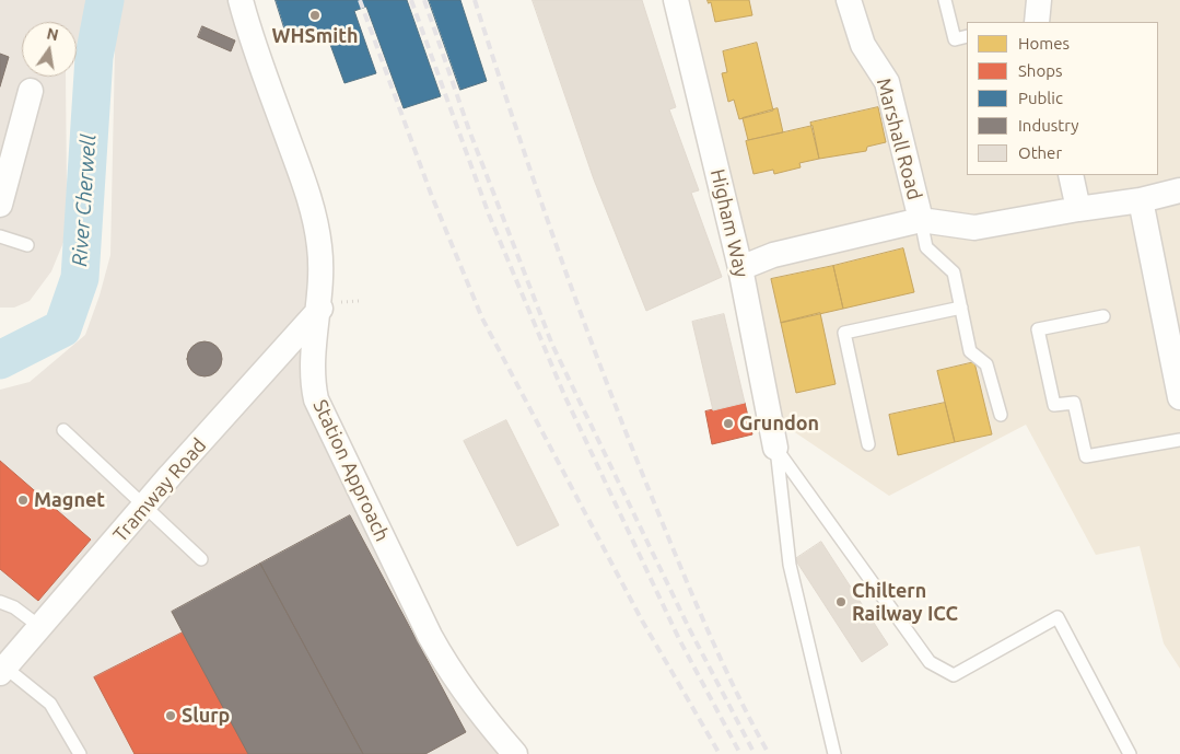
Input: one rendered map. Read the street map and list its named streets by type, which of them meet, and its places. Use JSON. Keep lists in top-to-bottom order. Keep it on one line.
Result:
{"streets":{"street":["Marshall Road","Higham Way","Station Approach","Tramway Road"]},"crossings":[["Marshall Road","Higham Way"],["Station Approach","Tramway Road"]],"water":["River Cherwell"],"places":["WHSmith","Grundon","Magnet","Chiltern Railway ICC","Slurp"],"legend":["Homes","Shops","Public","Industry","Other"],"north":"top"}
